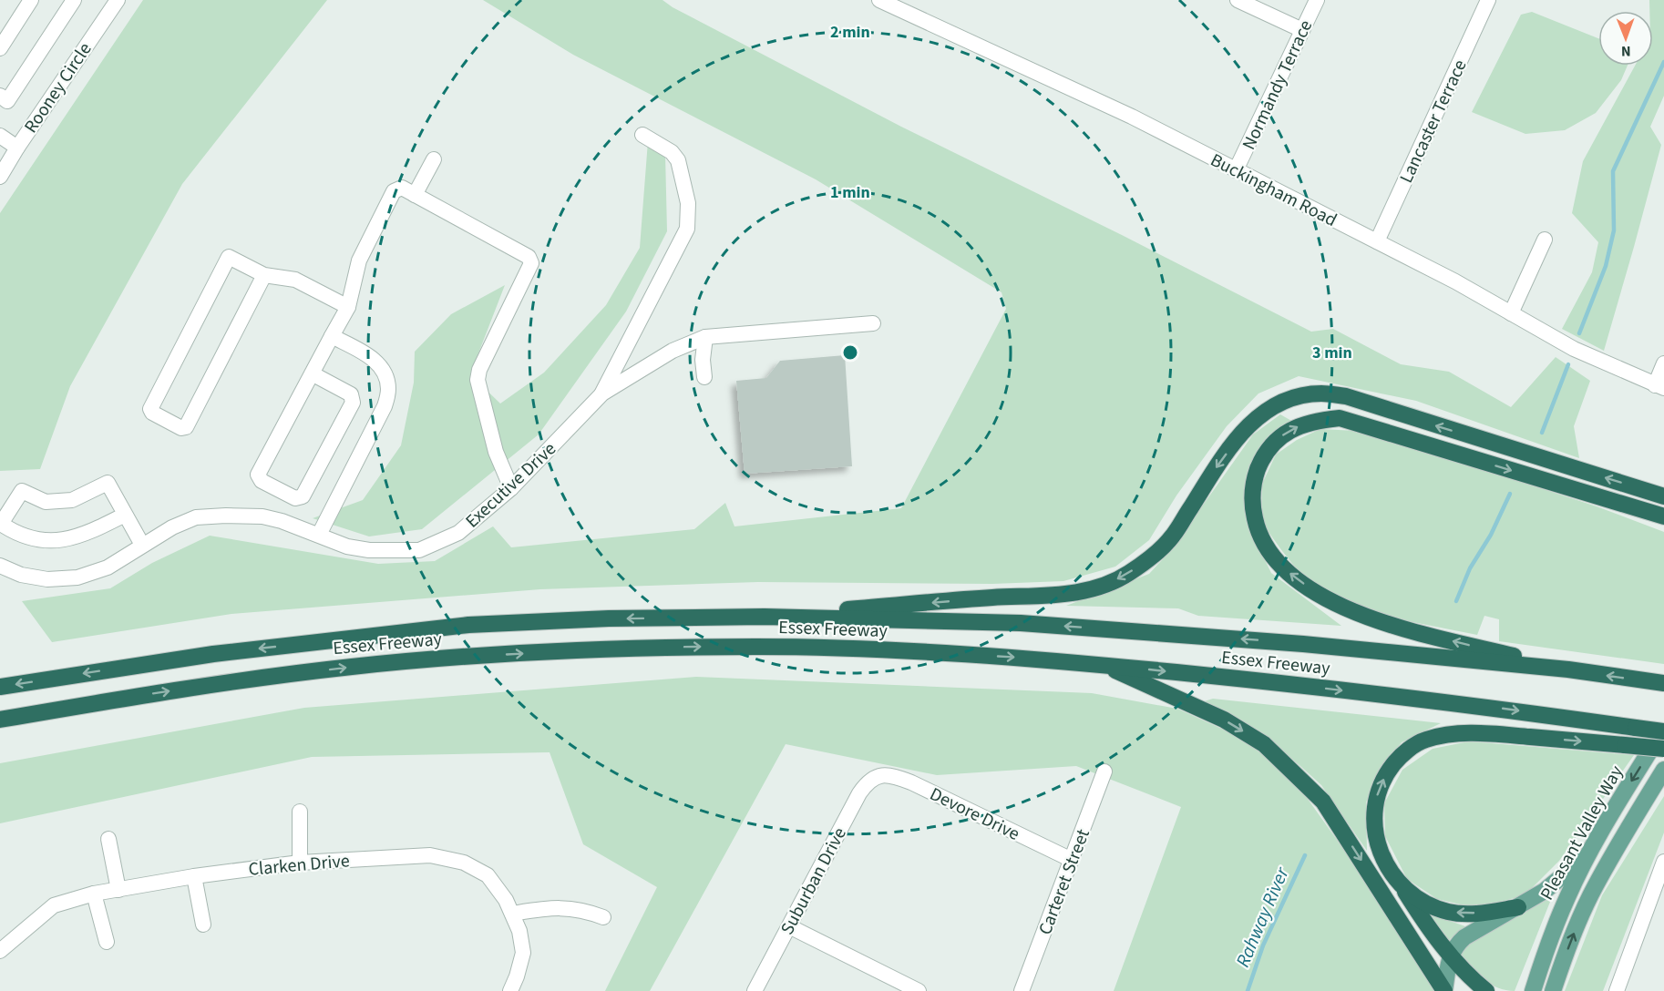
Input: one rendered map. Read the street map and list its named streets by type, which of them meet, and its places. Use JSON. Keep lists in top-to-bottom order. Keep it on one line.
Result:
{"streets":{"highway":["Essex Freeway"],"main road":["Pleasant Valley Way"],"street":["Normandy Terrace","Rooney Circle","Lancaster Terrace","Buckingham Road","Executive Drive","Devore Drive","Clarken Drive","Suburban Drive","Carteret Street"]},"crossings":[["Normandy Terrace","Buckingham Road"],["Lancaster Terrace","Buckingham Road"],["Essex Freeway","Pleasant Valley Way"],["Devore Drive","Suburban Drive"],["Devore Drive","Carteret Street"]],"water":["Rahway River"],"north":"bottom","rings":["2 min","1 min","3 min"]}
